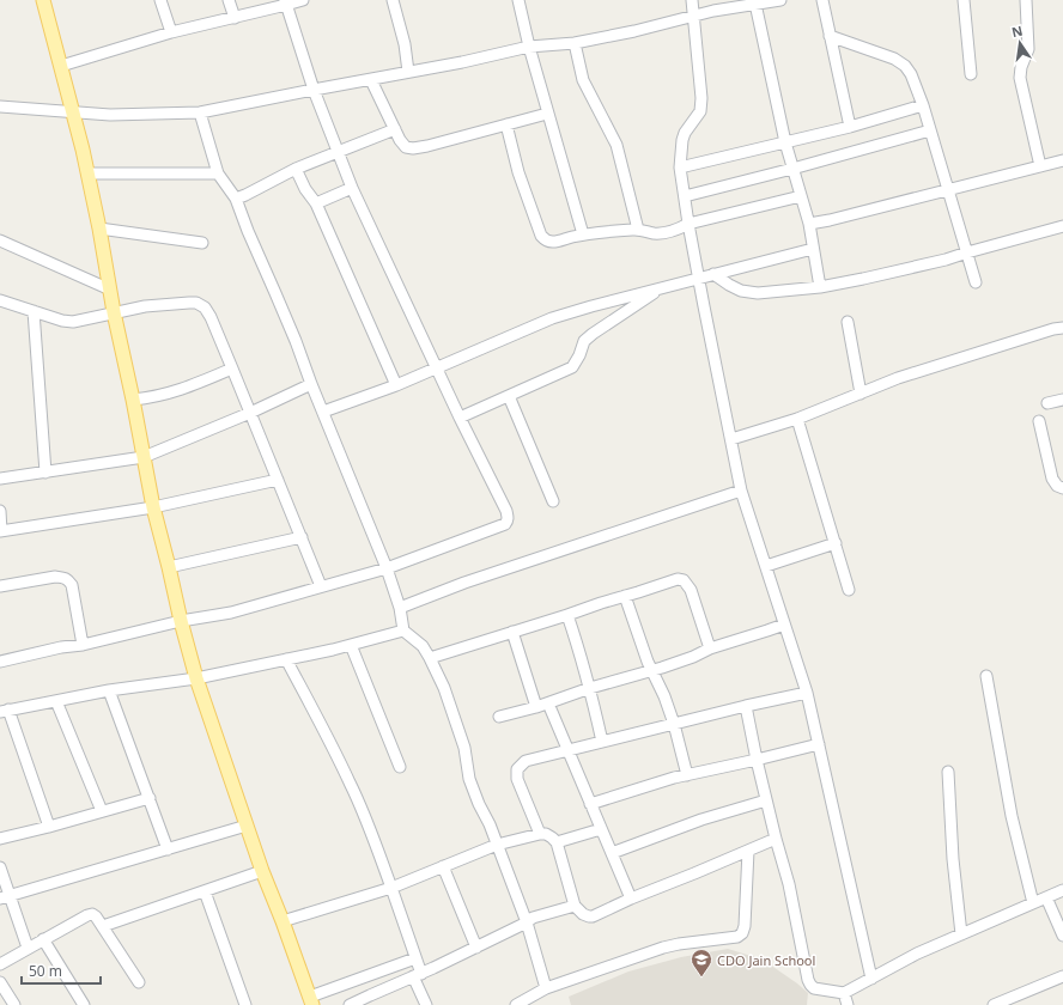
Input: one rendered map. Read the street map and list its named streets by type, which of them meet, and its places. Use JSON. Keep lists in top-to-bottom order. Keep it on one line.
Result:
{"places":{"school or university":["CDO Jain School"]},"scale_bar":"50 m","north":"top"}
